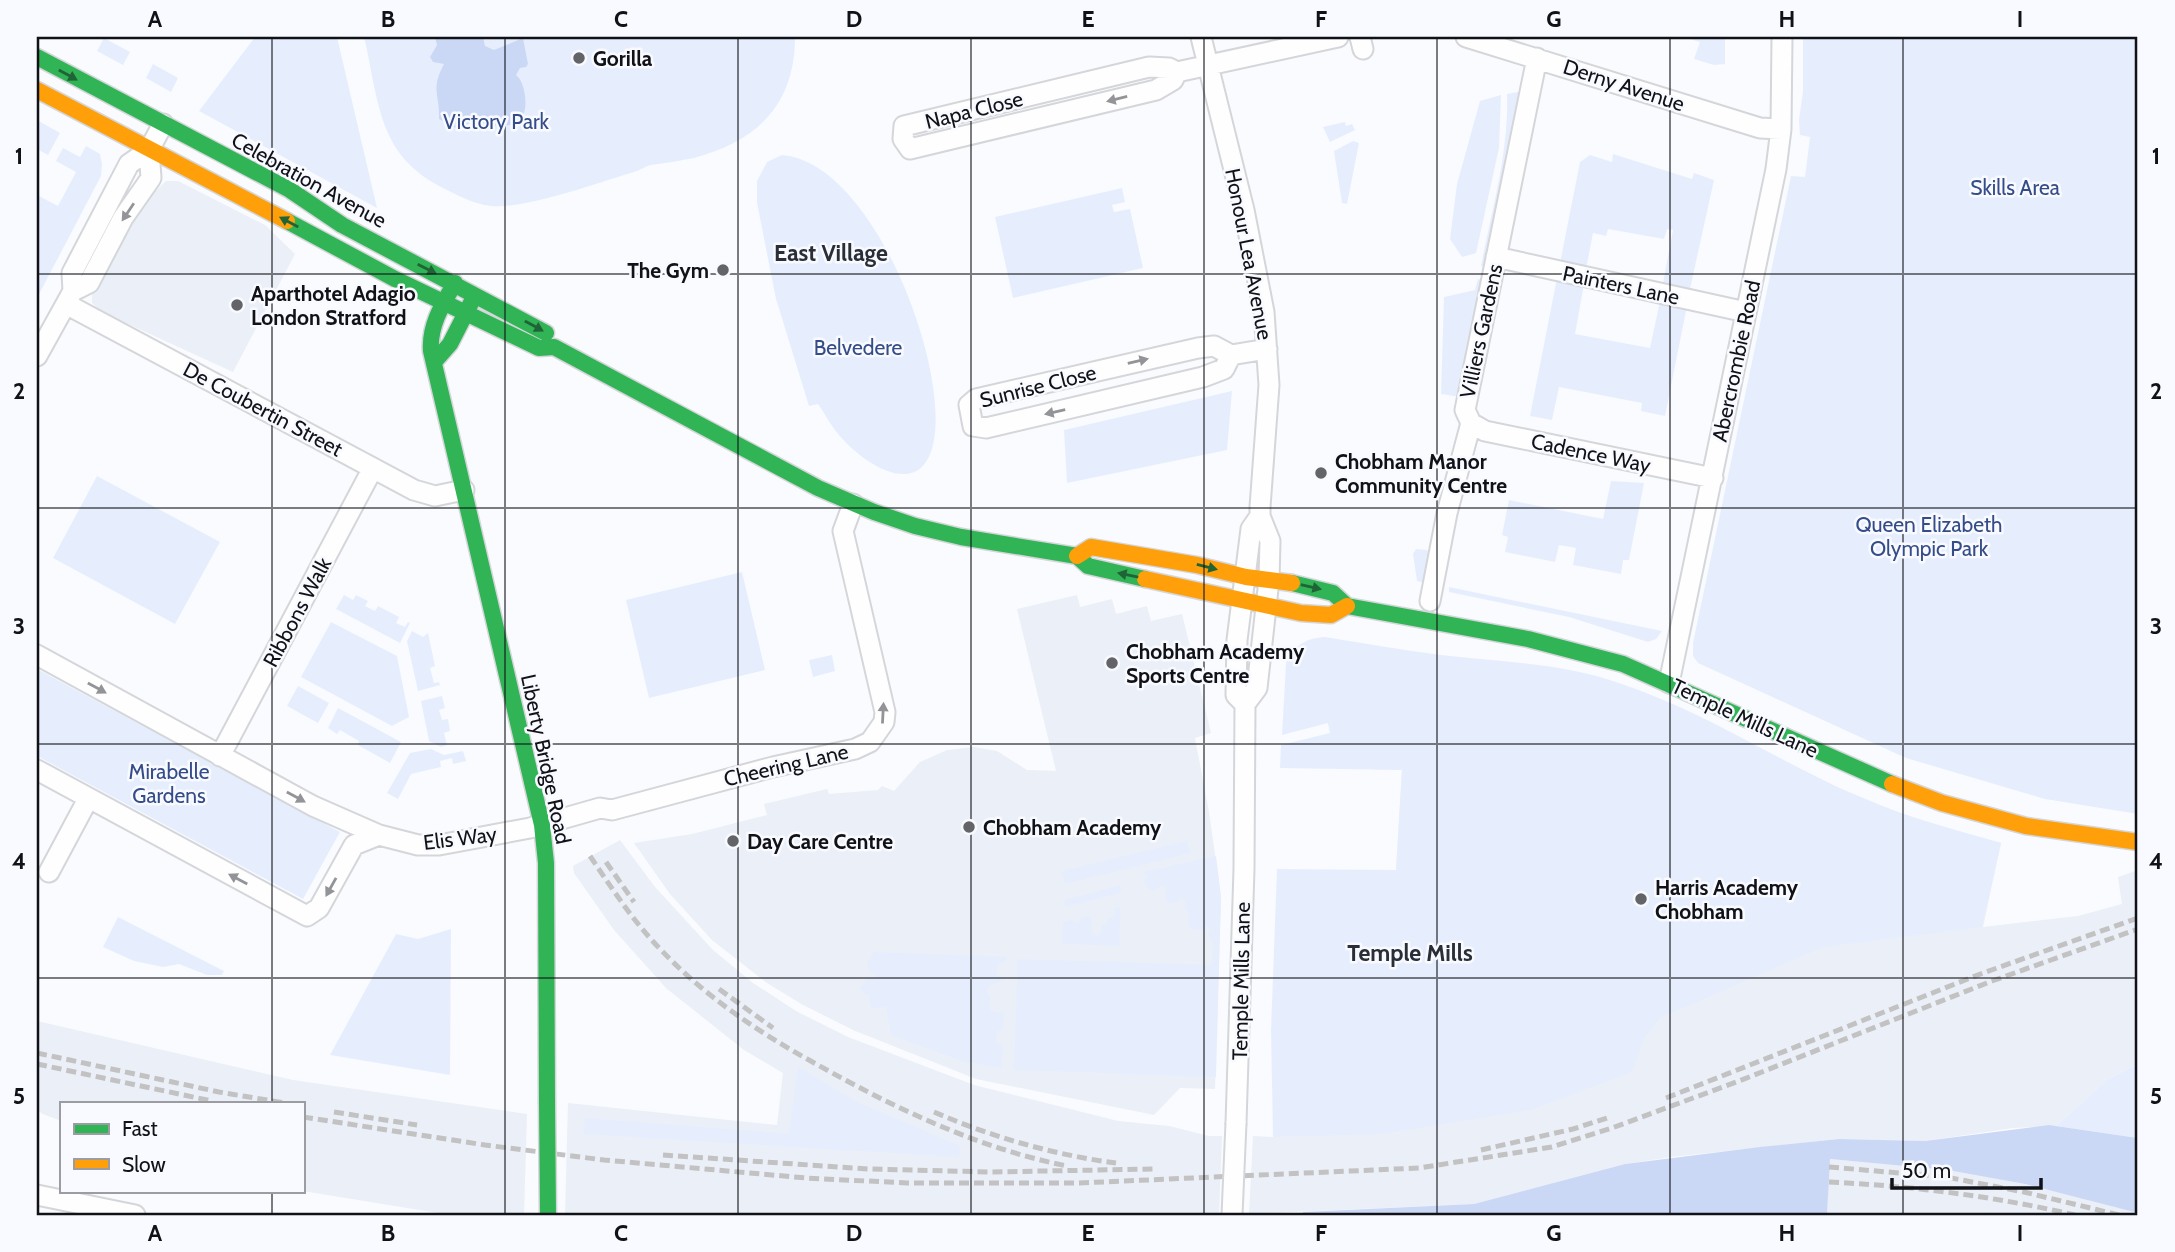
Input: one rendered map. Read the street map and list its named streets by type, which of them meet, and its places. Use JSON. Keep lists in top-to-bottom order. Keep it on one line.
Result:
{"streets":{"street":["Derny Avenue","Napa Close","Celebration Avenue","Honour Lea Avenue","Painters Lane","Villiers Gardens","Abercrombie Road","Sunrise Close","De Coubertin Street","Cadence Way","Ribbons Walk","Temple Mills Lane","Liberty Bridge Road","Cheering Lane","Elis Way"]},"crossings":[["Derny Avenue","Villiers Gardens"],["Derny Avenue","Abercrombie Road"],["Napa Close","Honour Lea Avenue"],["Celebration Avenue","Honour Lea Avenue"],["Celebration Avenue","Temple Mills Lane"],["Celebration Avenue","Liberty Bridge Road"],["Celebration Avenue","Cheering Lane"],["Honour Lea Avenue","Sunrise Close"],["Honour Lea Avenue","Temple Mills Lane"],["Painters Lane","Villiers Gardens"],["Painters Lane","Abercrombie Road"],["Villiers Gardens","Cadence Way"],["Abercrombie Road","Cadence Way"],["Abercrombie Road","Temple Mills Lane"],["De Coubertin Street","Ribbons Walk"],["De Coubertin Street","Liberty Bridge Road"],["Liberty Bridge Road","Cheering Lane"],["Liberty Bridge Road","Elis Way"],["Cheering Lane","Elis Way"]],"districts":["East Village","Temple Mills"],"parks":["Victory Park","Skills Area","Belvedere","Queen Elizabeth Olympic Park","Mirabelle Gardens"],"places":["Gorilla","The Gym","Aparthotel Adagio London Stratford","Chobham Manor Community Centre","Chobham Academy Sports Centre","Chobham Academy","Day Care Centre","Harris Academy Chobham"],"legend":["Fast","Slow"],"scale_bar":"50 m","grid":{"columns":["A","B","C","D","E","F","G","H","I"],"rows":["1","2","3","4","5"]}}
